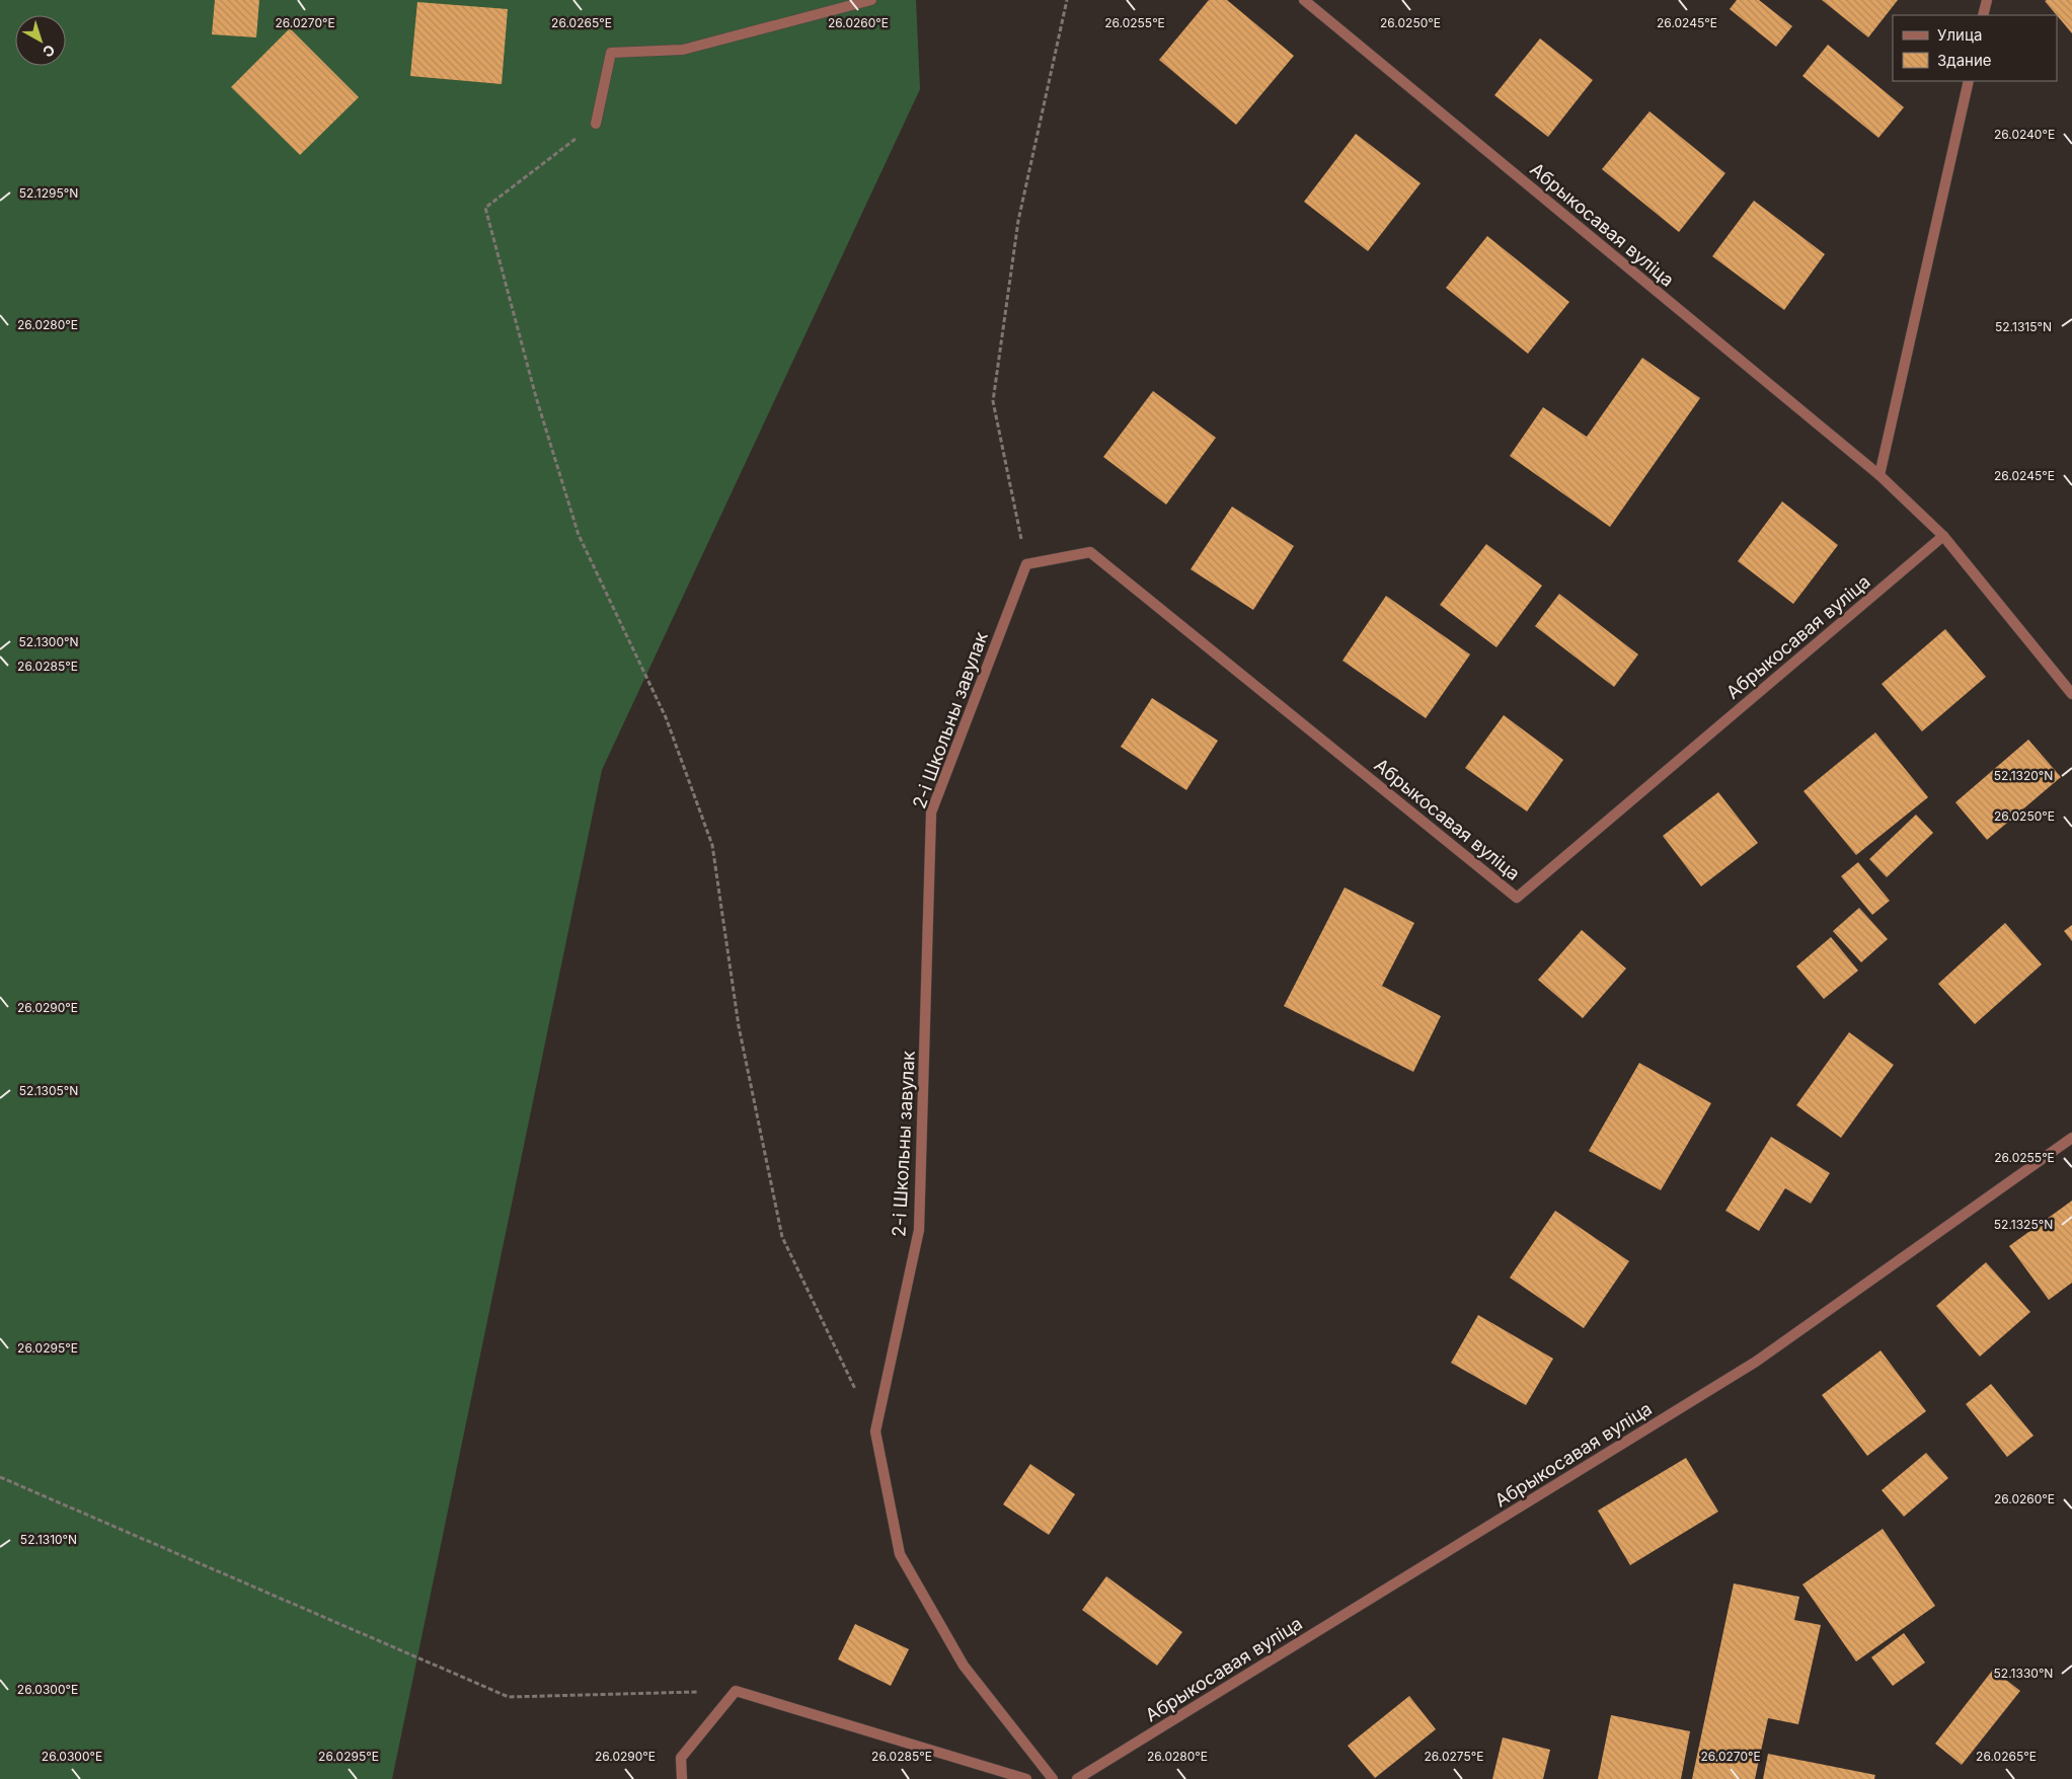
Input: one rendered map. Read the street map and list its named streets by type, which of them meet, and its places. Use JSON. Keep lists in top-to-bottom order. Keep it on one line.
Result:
{"streets":{"street":["Абрыкосавая вуліца","2-і Школьны завулак"]},"crossings":[["Абрыкосавая вуліца","2-і Школьны завулак"]],"legend":["Улица","Здание"],"north":"bottom right","coordinates":["26.0270°E","26.0260°E","26.0255°E","26.0265°E","26.0250°E","26.0245°E","26.0240°E","52.1295°N","26.0280°E","52.1315°N","52.1300°N","26.0285°E","52.1320°N","26.0290°E","52.1305°N","52.1325°N","26.0295°E","52.1310°N","52.1330°N","26.0300°E","26.0275°E"]}
